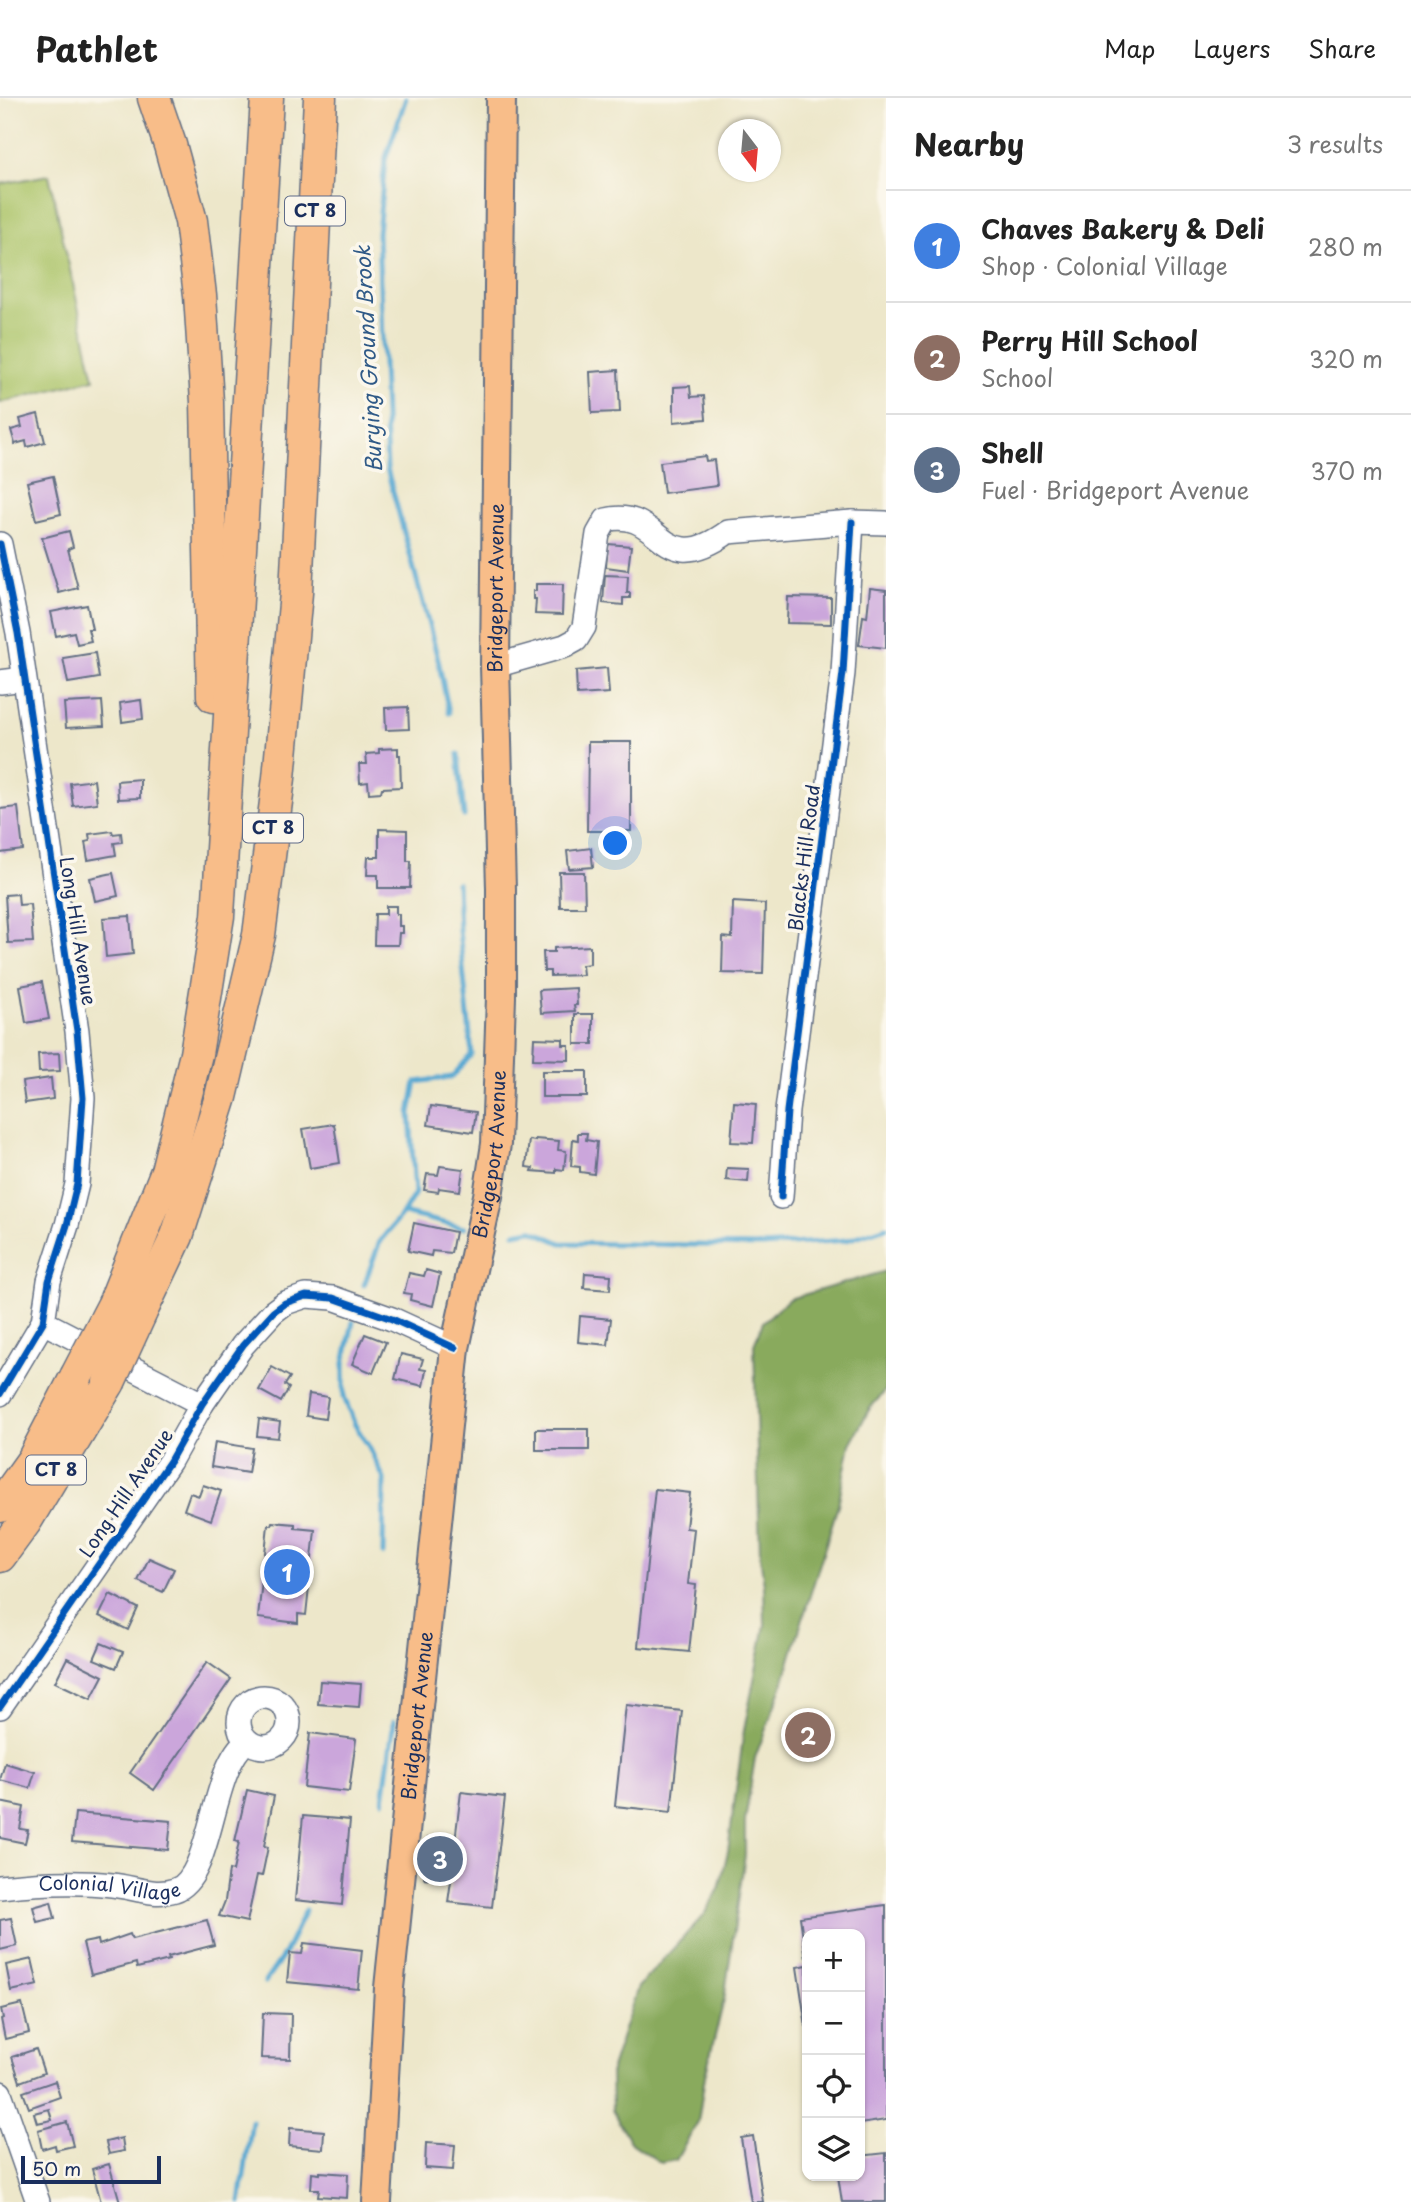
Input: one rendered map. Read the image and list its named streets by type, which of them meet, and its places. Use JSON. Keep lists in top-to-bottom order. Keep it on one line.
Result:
{"streets":{"highway":["CT 8"],"main road":["Bridgeport Avenue"],"street":["Blacks Hill Road","Long Hill Avenue","Colonial Village"]},"crossings":[["Bridgeport Avenue","Long Hill Avenue"]],"water":["Burying Ground Brook"],"scale_bar":"50 m","north":"bottom","page":{"header":"Pathlet","nav":["Map","Layers","Share"],"heading":["Nearby","3 results"],"list":[{"mark":"1","name":"Chaves Bakery & Deli","note":"Shop · Colonial Village","value":"280 m"},{"mark":"2","name":"Perry Hill School","note":"School","value":"320 m"},{"mark":"3","name":"Shell","note":"Fuel · Bridgeport Avenue","value":"370 m"}],"pins":["1","2","3"],"map_buttons":["+","−"],"scale":"50 m"}}
